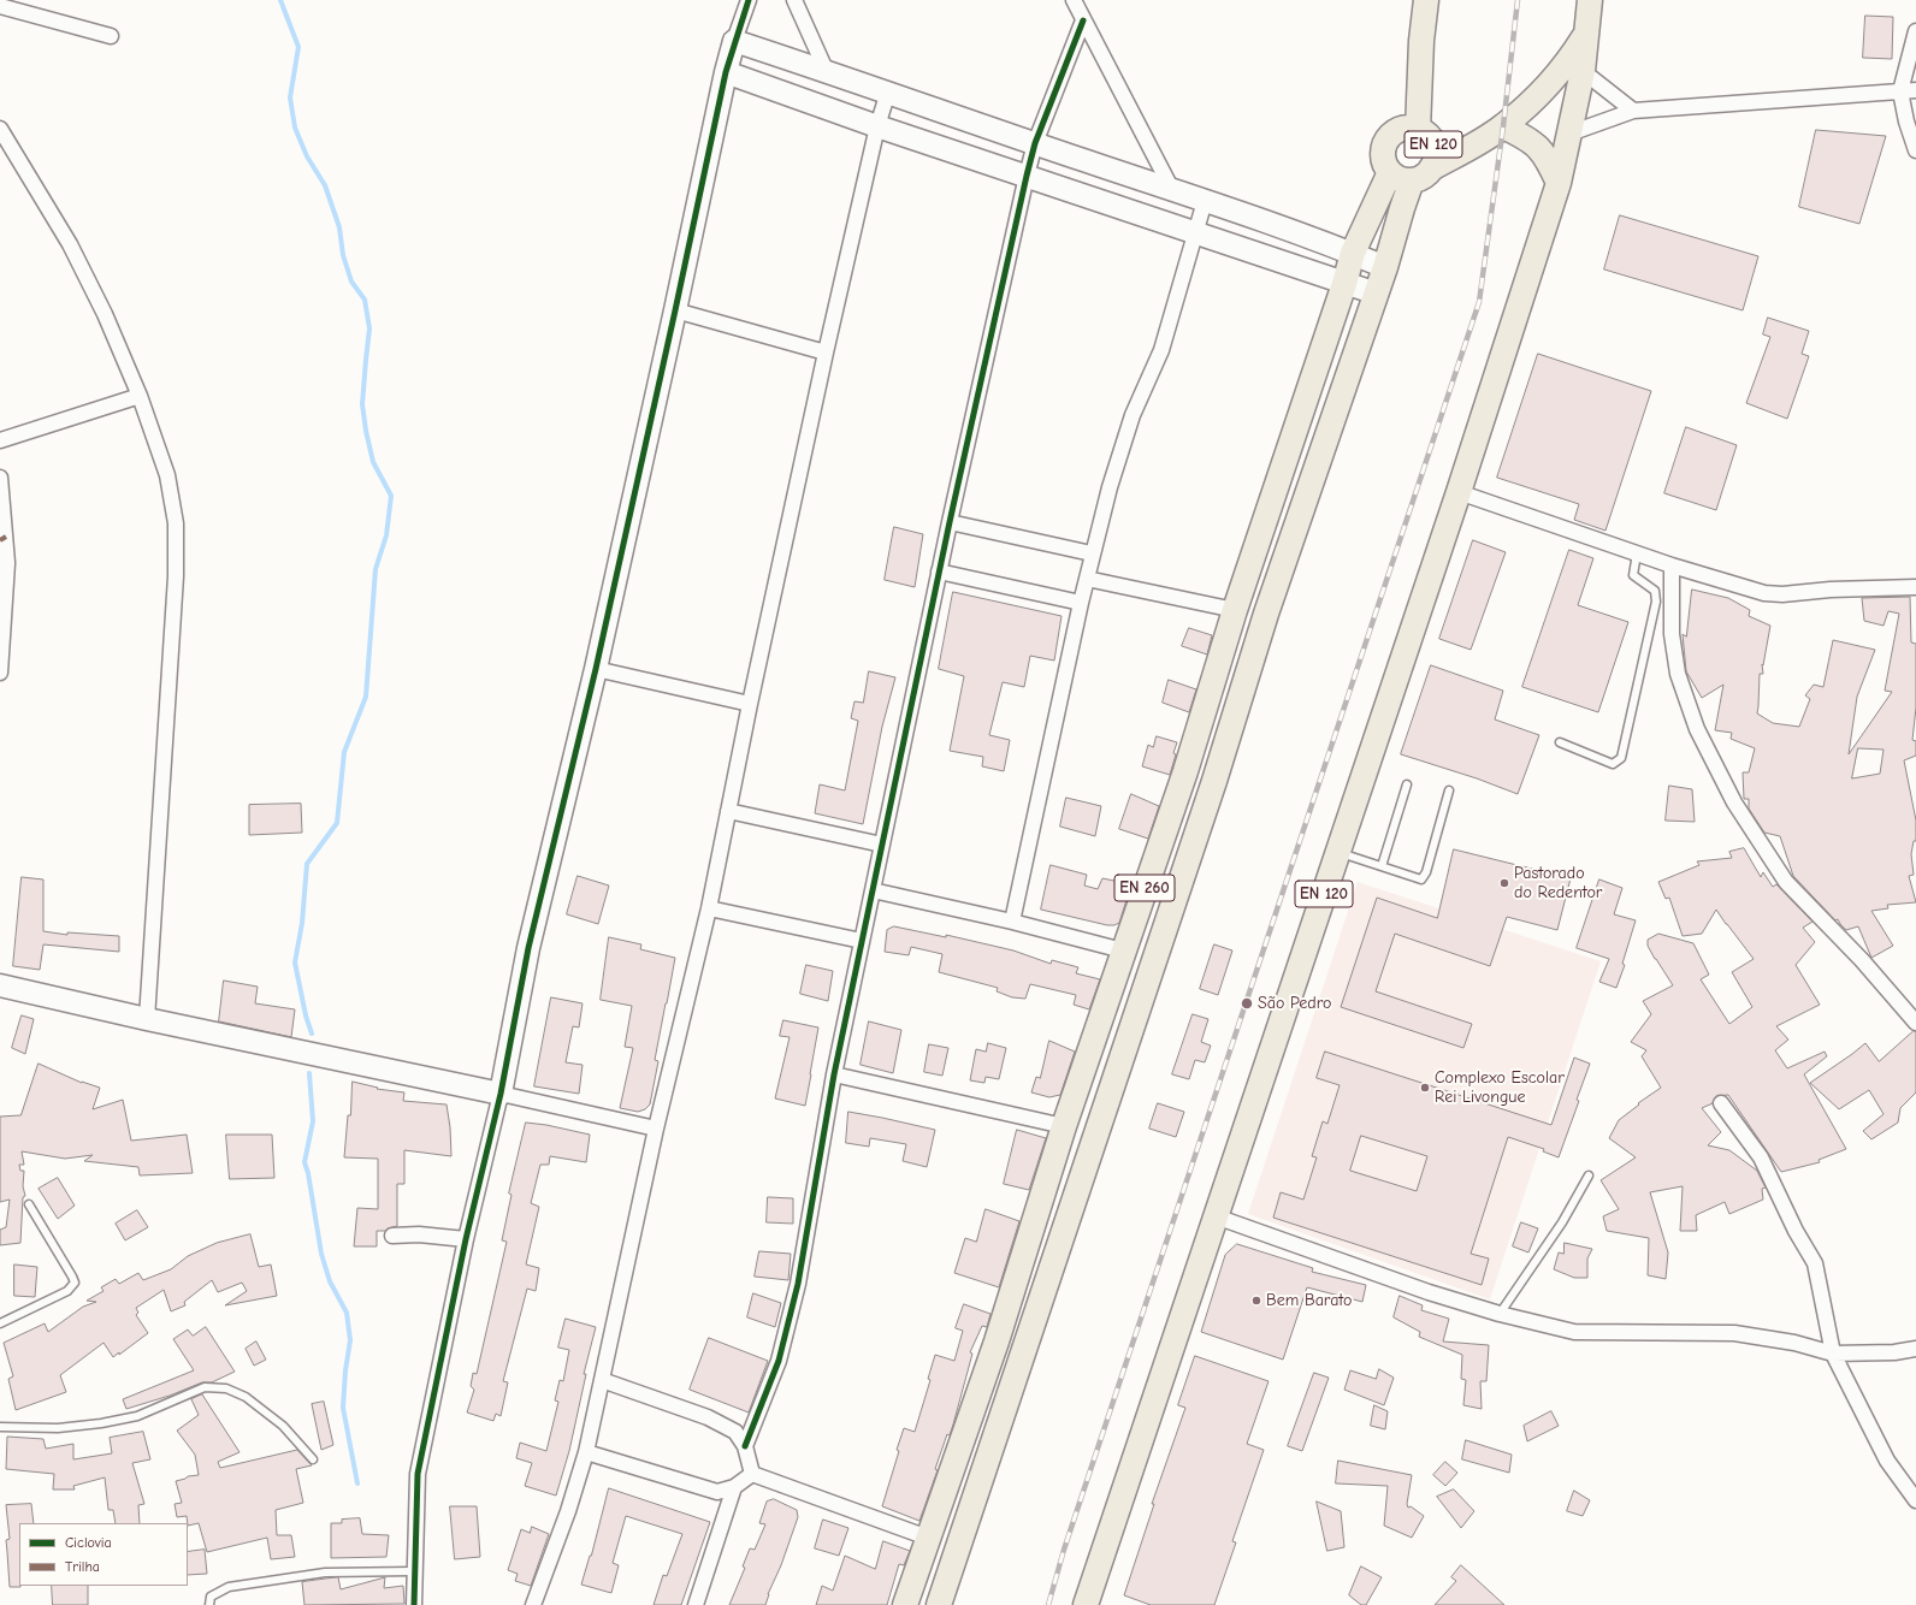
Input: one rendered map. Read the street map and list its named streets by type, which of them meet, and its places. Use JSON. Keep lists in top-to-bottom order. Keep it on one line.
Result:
{"streets":{"main road":["EN 120","EN 260"]},"crossings":[["EN 120","EN 260"]],"places":["Pastorado do Redentor","São Pedro","Complexo Escolar Rei Livongue","Bem Barato"],"legend":["Ciclovia","Trilha"]}
